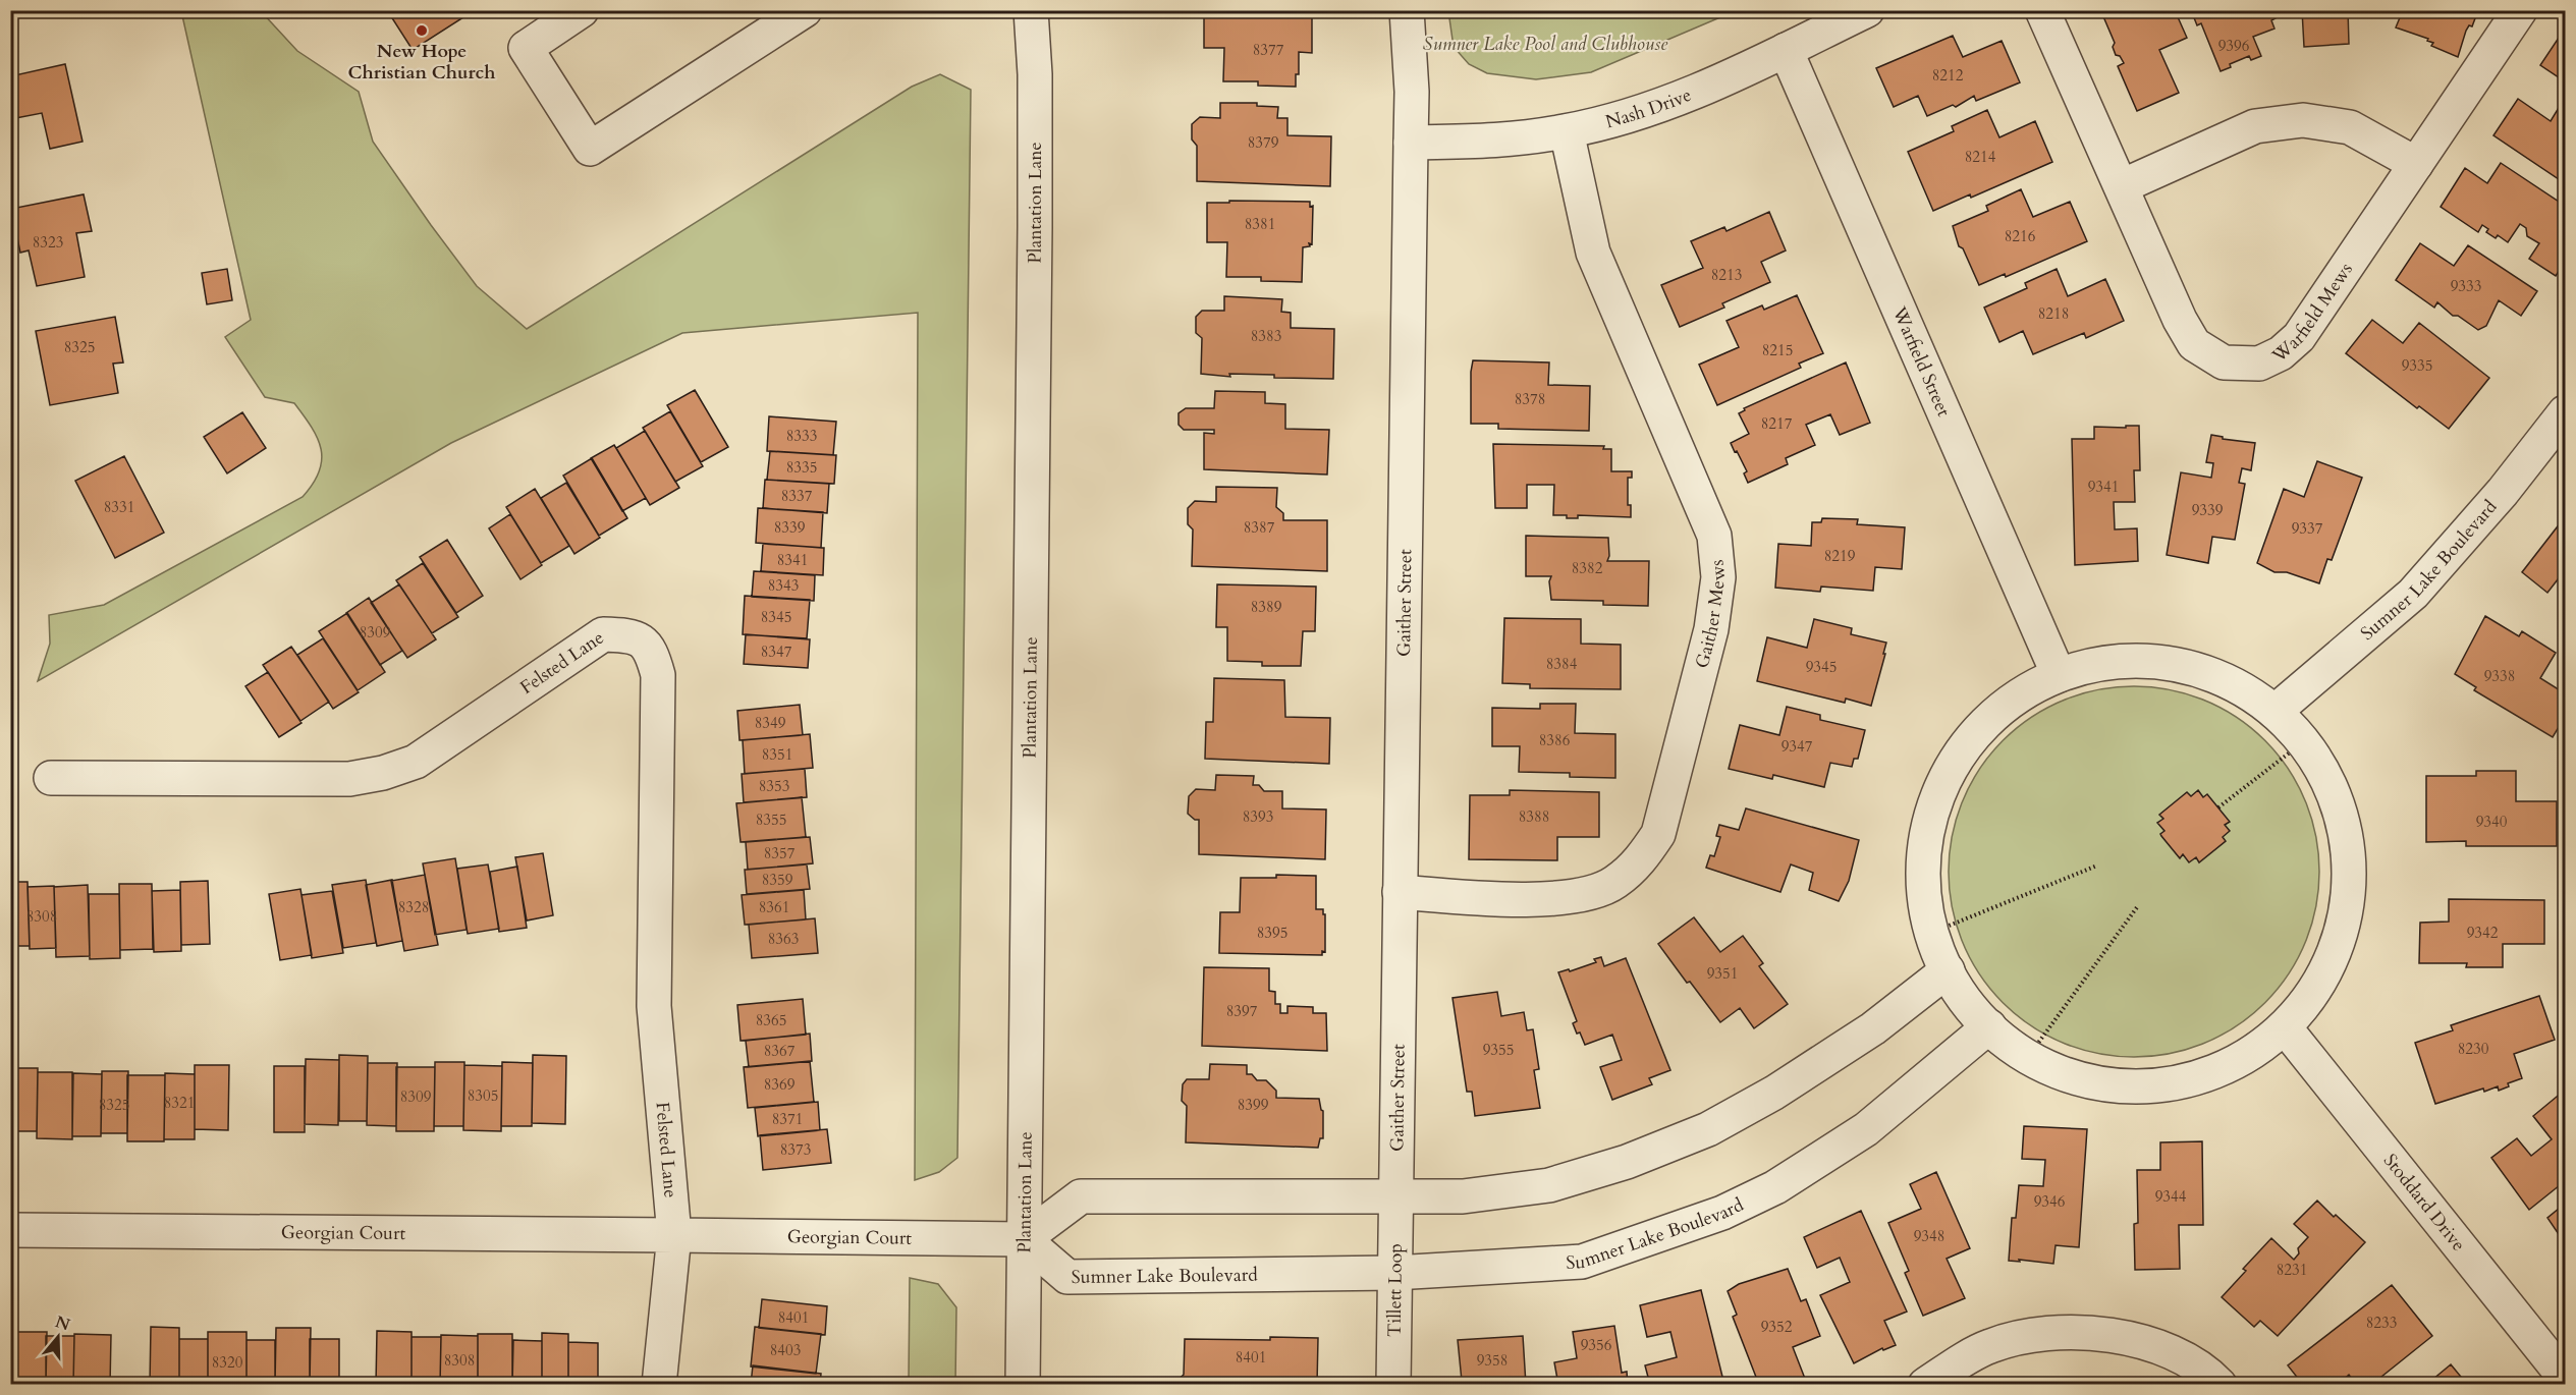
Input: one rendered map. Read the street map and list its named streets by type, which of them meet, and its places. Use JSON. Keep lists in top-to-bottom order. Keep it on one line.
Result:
{"streets":{"street":["Nash Drive","Plantation Lane","Warfield Mews","Warfield Street","Sumner Lake Boulevard","Gaither Street","Gaither Mews","Felsted Lane","Stoddard Drive","Georgian Court","Tillett Loop"]},"crossings":[["Nash Drive","Warfield Street"],["Nash Drive","Gaither Street"],["Nash Drive","Gaither Mews"],["Plantation Lane","Sumner Lake Boulevard"],["Plantation Lane","Georgian Court"],["Sumner Lake Boulevard","Georgian Court"],["Sumner Lake Boulevard","Tillett Loop"],["Gaither Street","Gaither Mews"],["Gaither Street","Tillett Loop"],["Felsted Lane","Georgian Court"]],"parks":["Sumner Lake Pool and Clubhouse"],"places":["New Hope Christian Church"],"house_numbers":["9396","8377","8212","8379","8214","8381","8216","8323","8213","9333","8218","8383","8325","8215","9335","8378","8217","8333","8335","9341","8337","8331","9339","8339","8387","9337","8219","8341","8382","8343","8389","8345","8309","8347","8384","9345","9338","8349","8386","9347","8351","8353","8393","8388","8355","9340","8357","8359","8328","8361","8308","8395","9342","8363","9351","8397","8365","8230","9355","8367","8369","8305","8309","8321","8325","8399","8371","8373","9344","9346","9348","8231","8401","8233","9352","9356","8403","8401","8308","9358","8320"],"north":"top"}
